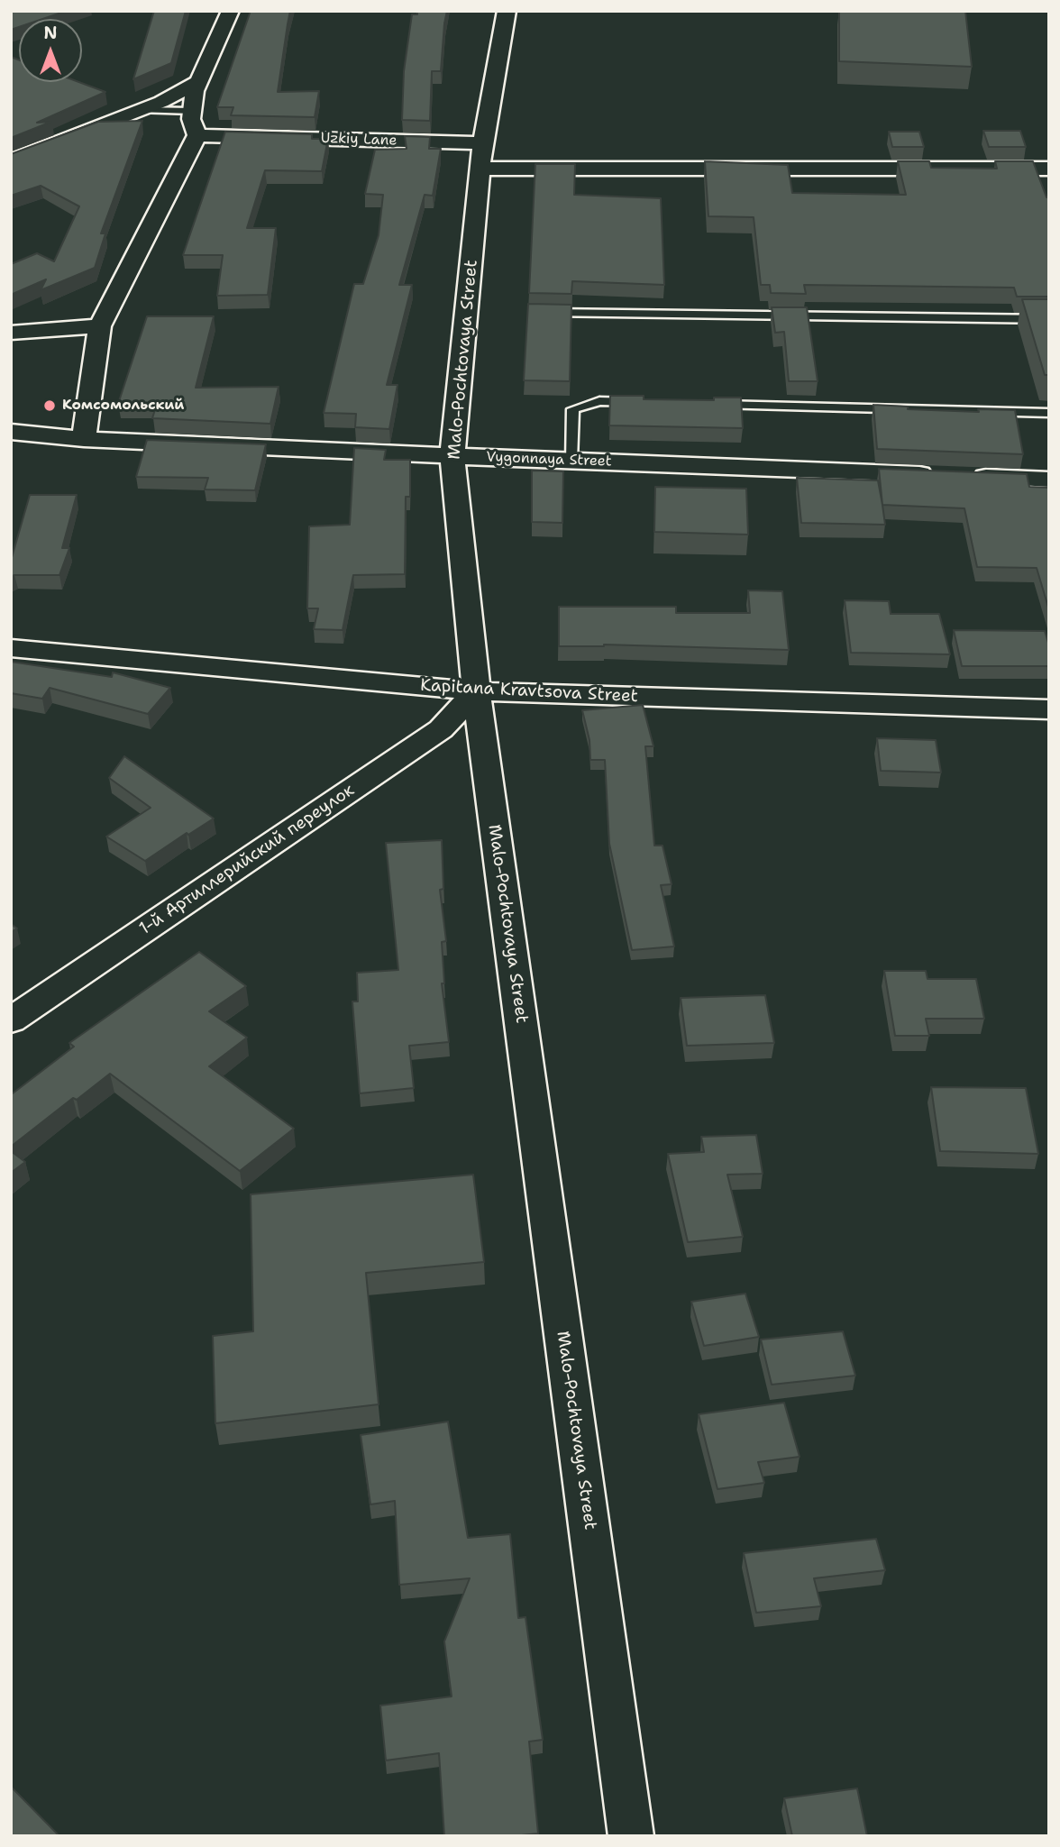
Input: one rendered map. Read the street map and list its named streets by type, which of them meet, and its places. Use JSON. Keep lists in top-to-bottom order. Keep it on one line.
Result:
{"streets":{"street":["Uzkiy Lane","Malo-Pochtovaya Street","Vygonnaya Street","Kapitana Kravtsova Street","1-й Артиллерийский переулок"]},"crossings":[["Uzkiy Lane","Malo-Pochtovaya Street"],["Malo-Pochtovaya Street","Vygonnaya Street"],["Malo-Pochtovaya Street","Kapitana Kravtsova Street"],["Malo-Pochtovaya Street","1-й Артиллерийский переулок"],["Kapitana Kravtsova Street","1-й Артиллерийский переулок"]],"places":["Комсомольский"],"north":"top"}
